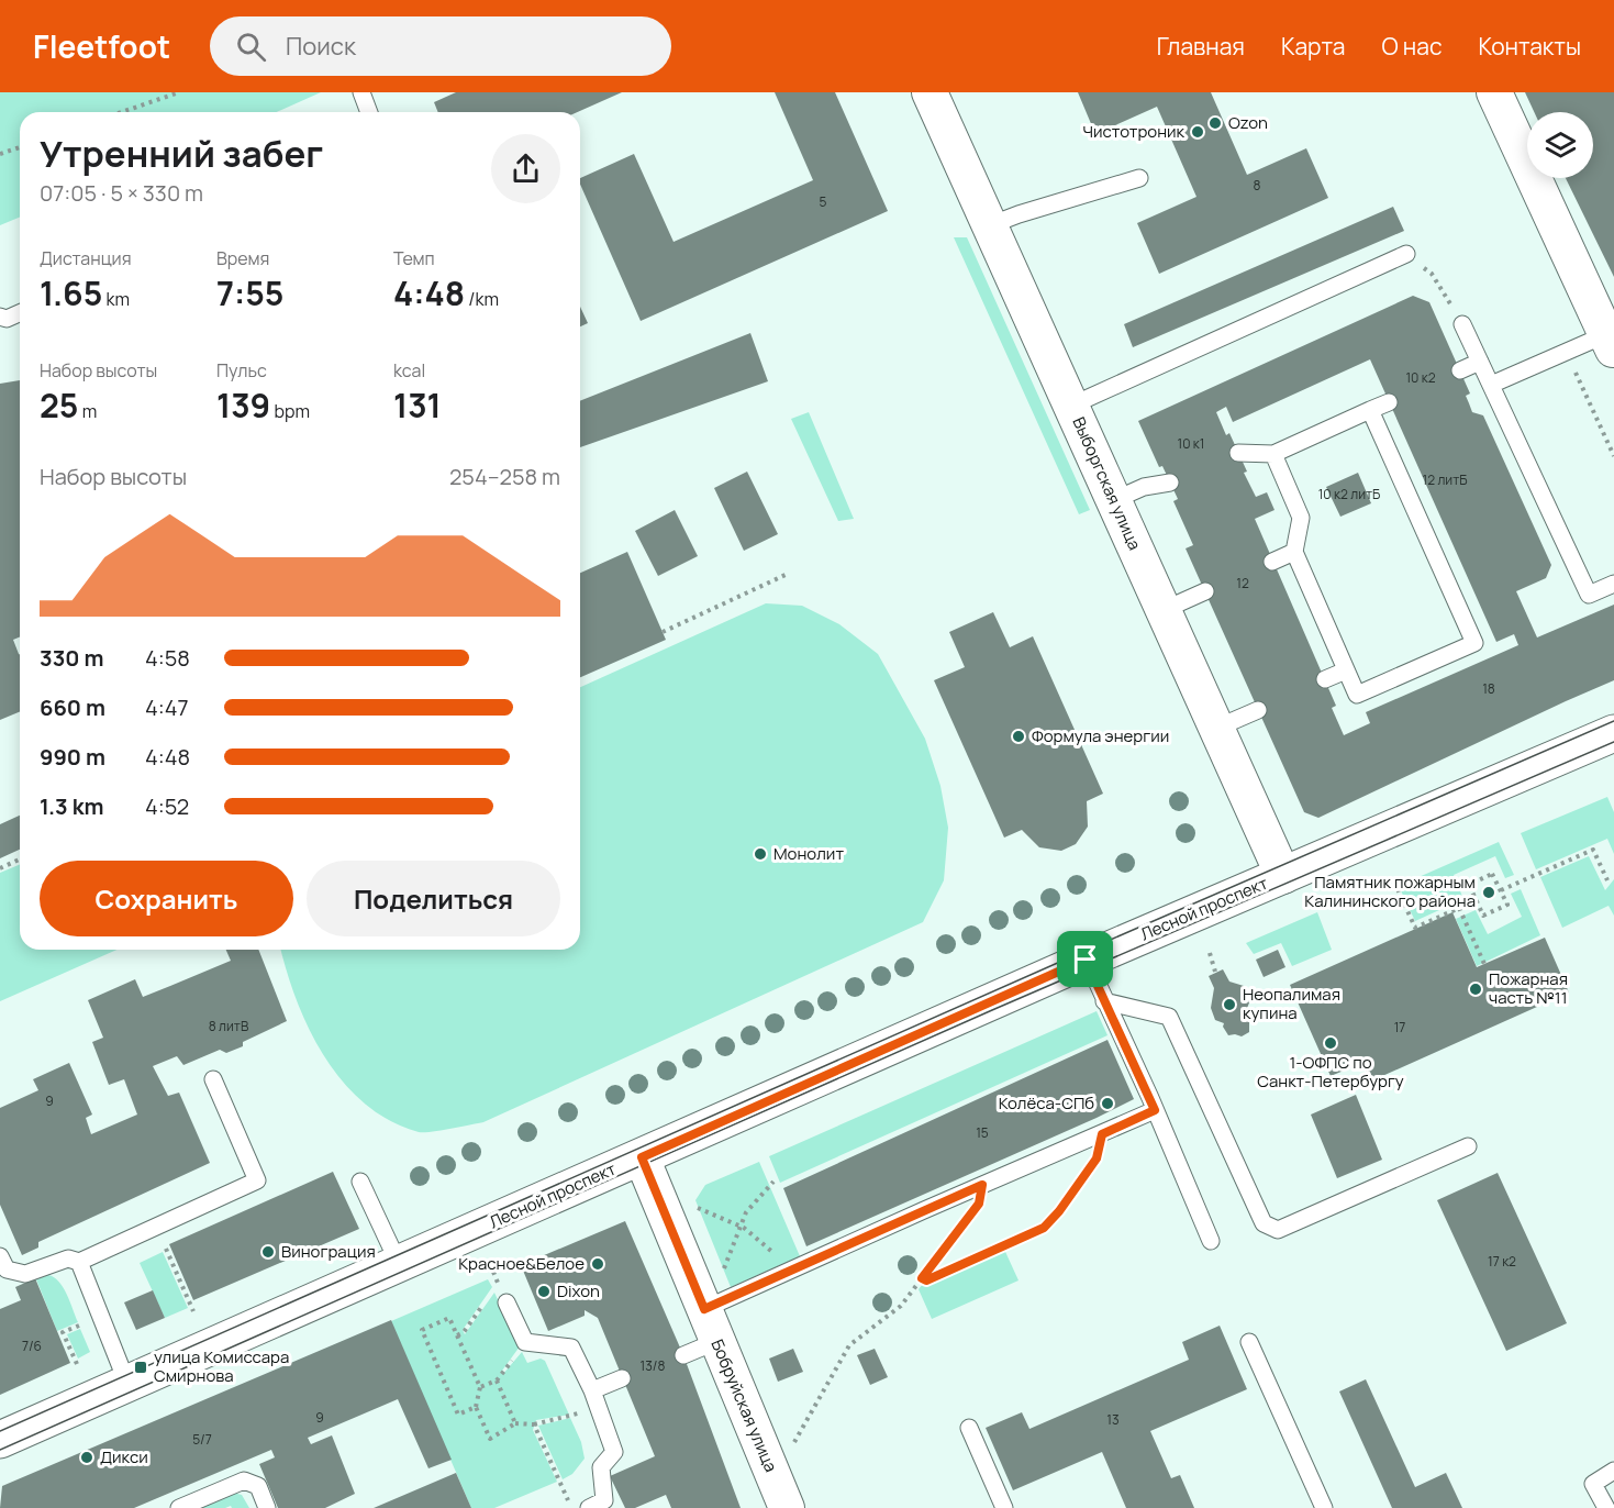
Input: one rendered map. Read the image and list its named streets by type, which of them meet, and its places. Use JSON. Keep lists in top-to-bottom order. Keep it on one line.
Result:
{"streets":{"main road":["Лесной проспект"],"street":["Выборгская улица","Бобруйская улица"]},"crossings":[["Выборгская улица","Лесной проспект"],["Лесной проспект","Бобруйская улица"]],"places":{"other":["Ozon","Чистотроник","Формула энергии","Монолит","Памятник пожарным Калининского района","Пожарная часть №11","Неопалимая купина","1-ОФПС по Санкт-Петербургу","Колёса-СПб","Винограция","Красное&Белое","Dixon","Дикси"],"transit":["улица Комиссара Смирнова"]},"house_numbers":["8","5","10 к2","10 к1","12 литБ","10 к2 литБ","12","18","8 литВ","17","9","15","17 к2","7/6","13/8","9","13","5/7"],"page":{"header":"Fleetfoot","search":"Поиск","nav":["Главная","Карта","О нас","Контакты"],"heading":["Утренний забег","07:05 · 5 × 330 m"],"stats":[["Дистанция","1.65 km"],["Время","7:55"],["Темп","4:48 /km"],["Набор высоты","25 m"],["Пульс","139 bpm"],["kcal","131"]],"chart":["Набор высоты","254–258 m"],"list":[{"name":"330 m","note":"4:58"},{"name":"660 m","note":"4:47"},{"name":"990 m","note":"4:48"},{"name":"1.3 km","note":"4:52"}],"buttons":["Сохранить","Поделиться"]}}
